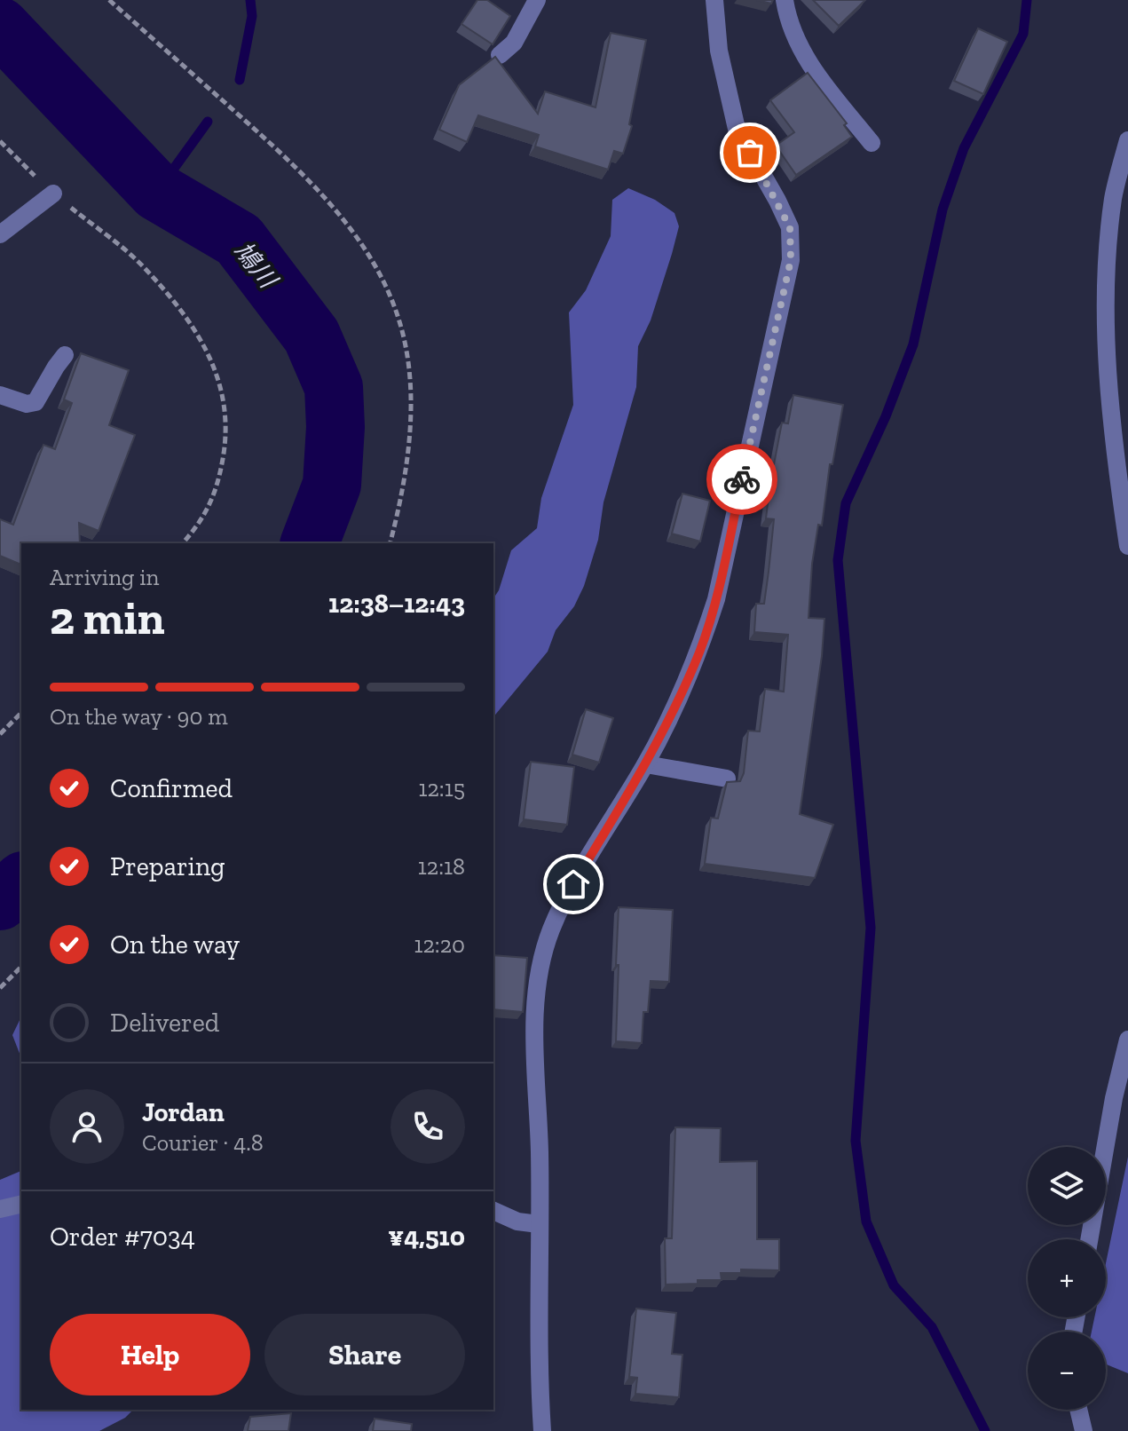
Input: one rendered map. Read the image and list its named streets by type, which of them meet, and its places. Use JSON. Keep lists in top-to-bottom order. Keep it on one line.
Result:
{"water":["鳩川"],"page":{"heading":["2 min","Arriving in","12:38–12:43"],"panel":["Jordan","Courier · 4.8","Order #7034","¥4,510"],"bar":"On the way · 90 m","list":[["Confirmed","12:15"],["Preparing","12:18"],["On the way","12:20"],"Delivered"],"map_buttons":["+","−"],"buttons":["Help","Share"]}}
